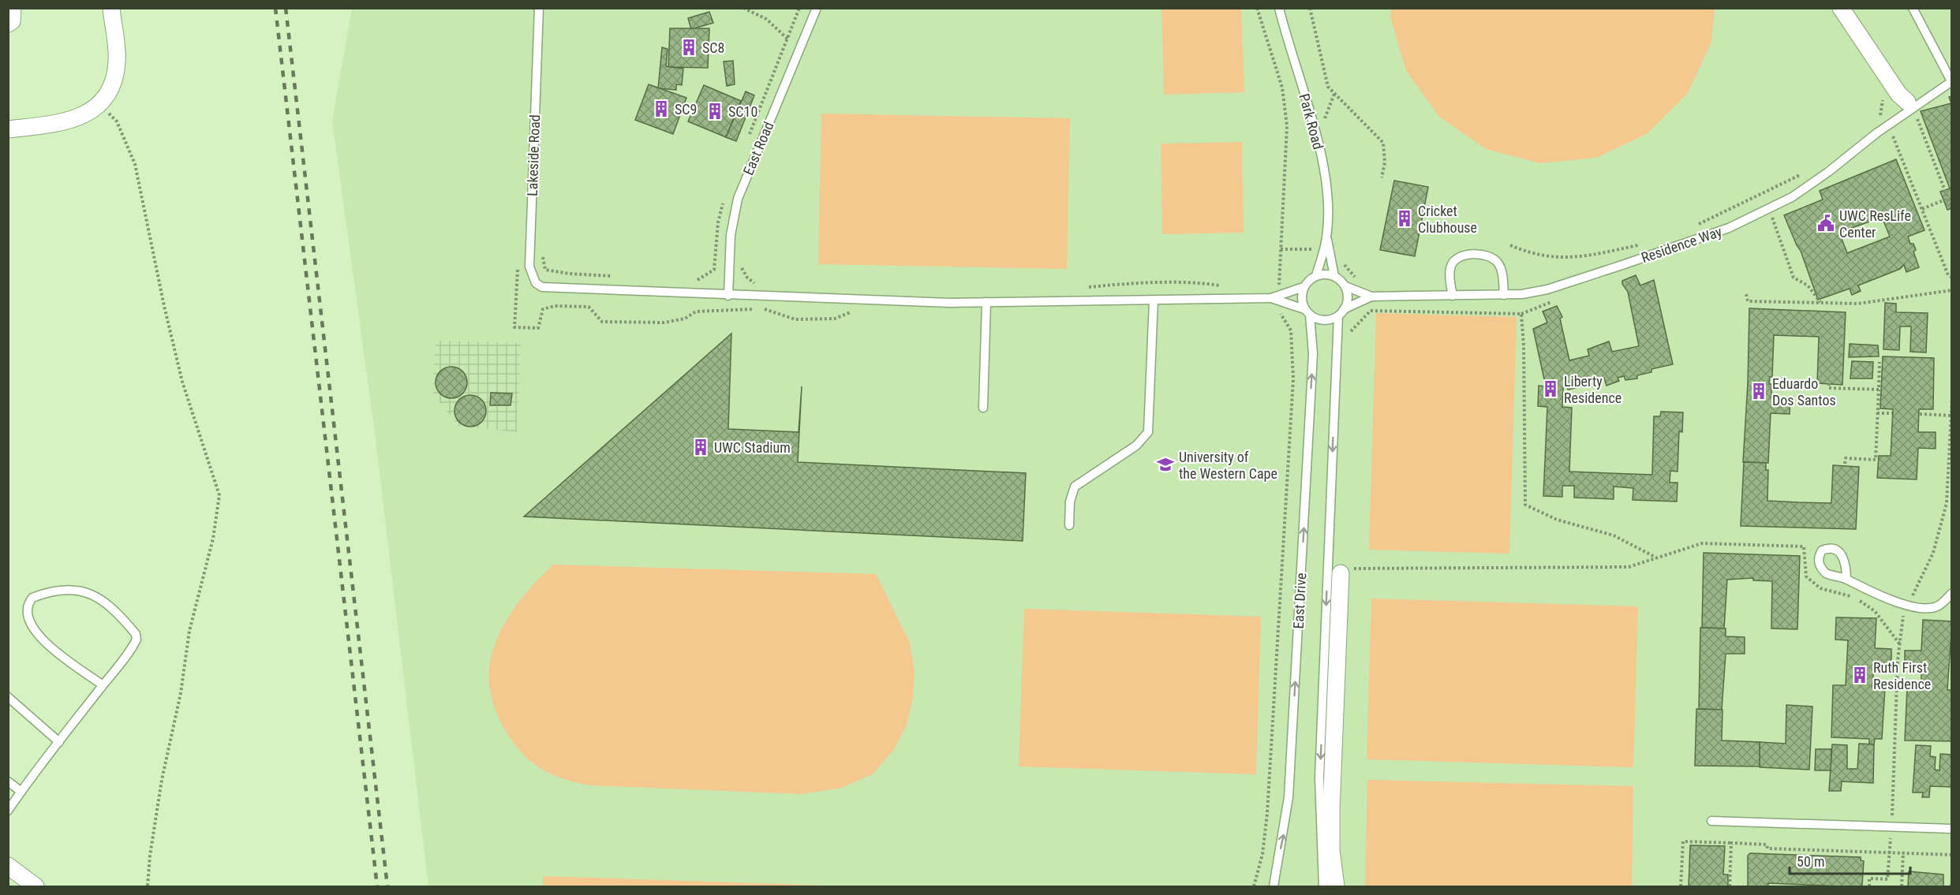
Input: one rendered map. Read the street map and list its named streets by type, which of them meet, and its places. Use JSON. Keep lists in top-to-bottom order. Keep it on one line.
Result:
{"streets":{"lane":["Park Road","East Road","Lakeside Road","Residence Way","East Drive"]},"crossings":[["Park Road","Residence Way"],["Park Road","East Drive"],["East Road","Lakeside Road"],["Residence Way","East Drive"]],"places":{"building":["SC8","SC9","SC10","Cricket Clubhouse","Liberty Residence","Eduardo Dos Santos","UWC Stadium","Ruth First Residence"],"public building":["UWC ResLife Center"],"school or university":["University of the Western Cape"]},"scale_bar":"50 m"}
